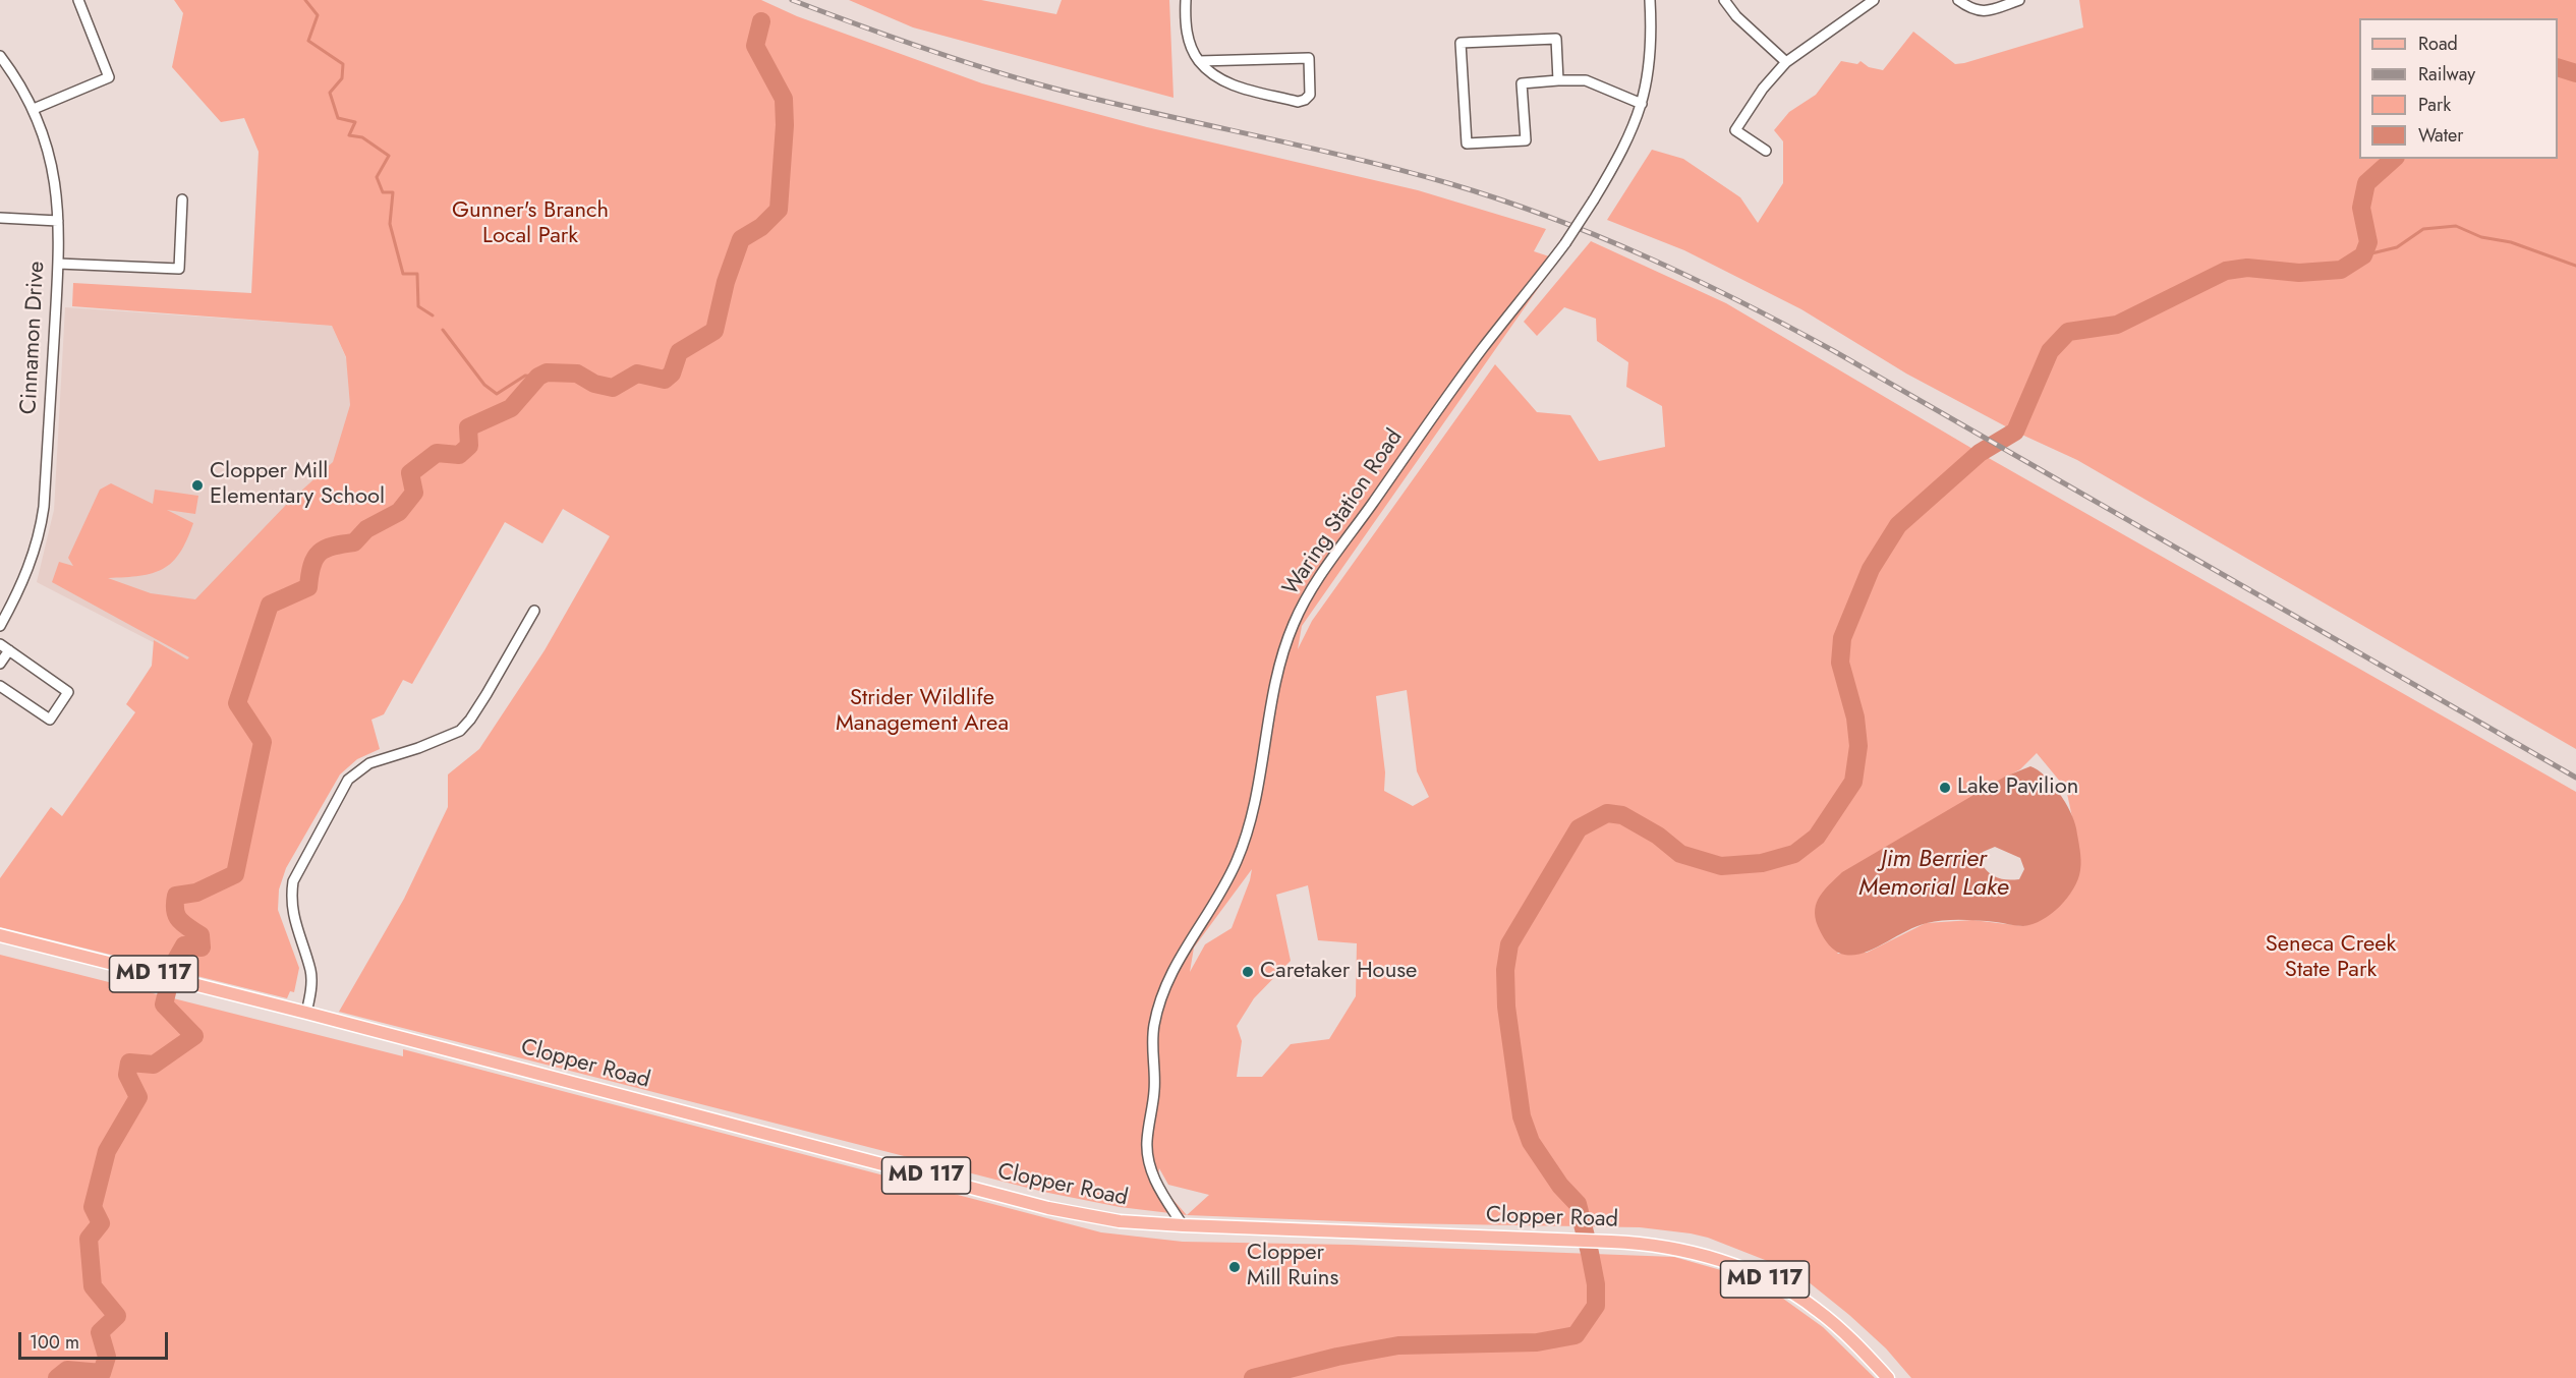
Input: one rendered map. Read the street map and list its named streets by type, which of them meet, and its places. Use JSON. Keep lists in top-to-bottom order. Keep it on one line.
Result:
{"streets":{"main road":["MD 117","Clopper Road"],"street":["Cinnamon Drive","Waring Station Road"]},"crossings":[["Waring Station Road","Clopper Road"]],"water":["Jim Berrier Memorial Lake"],"parks":["Gunner's Branch Local Park","Strider Wildlife Management Area","Seneca Creek State Park"],"places":["Clopper Mill Elementary School","Lake Pavilion","Caretaker House","Clopper Mill Ruins"],"legend":["Road","Railway","Park","Water"],"scale_bar":"100 m"}
